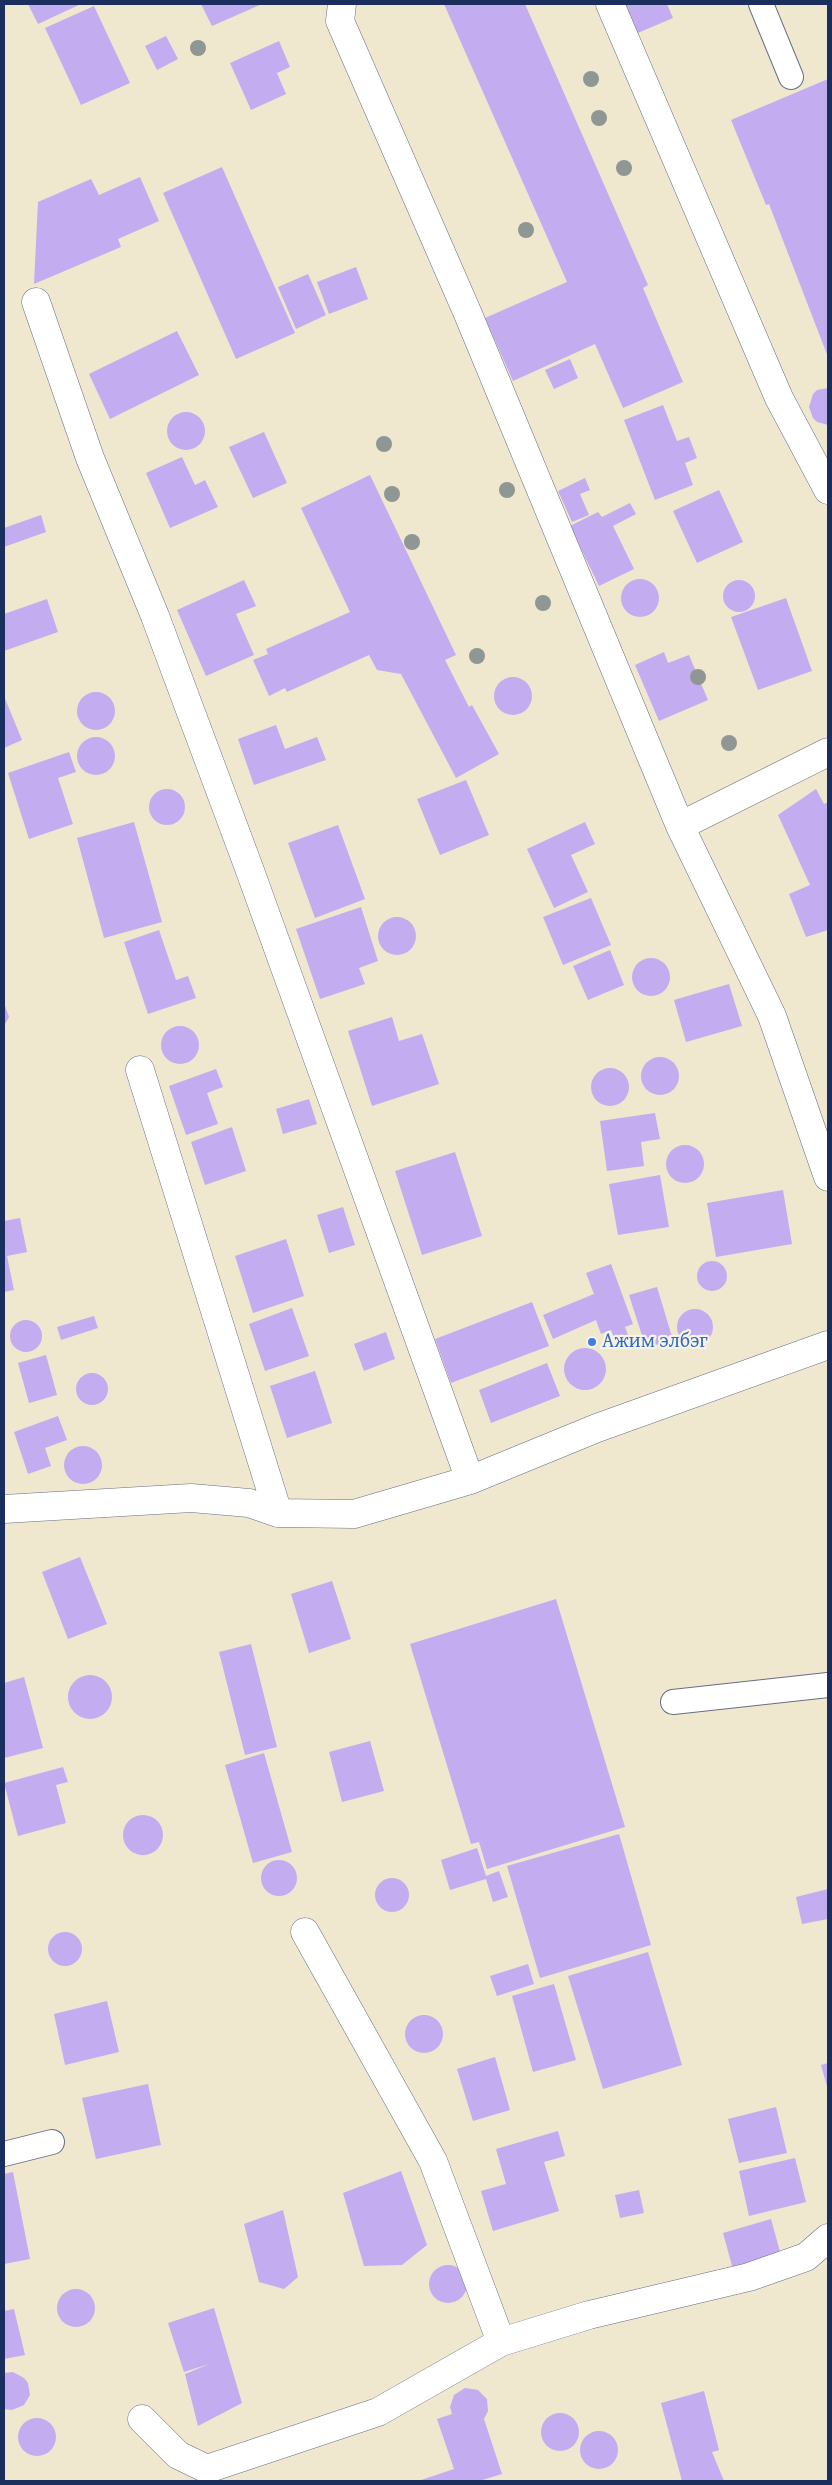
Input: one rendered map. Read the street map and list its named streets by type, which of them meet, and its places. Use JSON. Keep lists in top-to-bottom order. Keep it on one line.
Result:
{"places":["Ажим элбэг"]}
